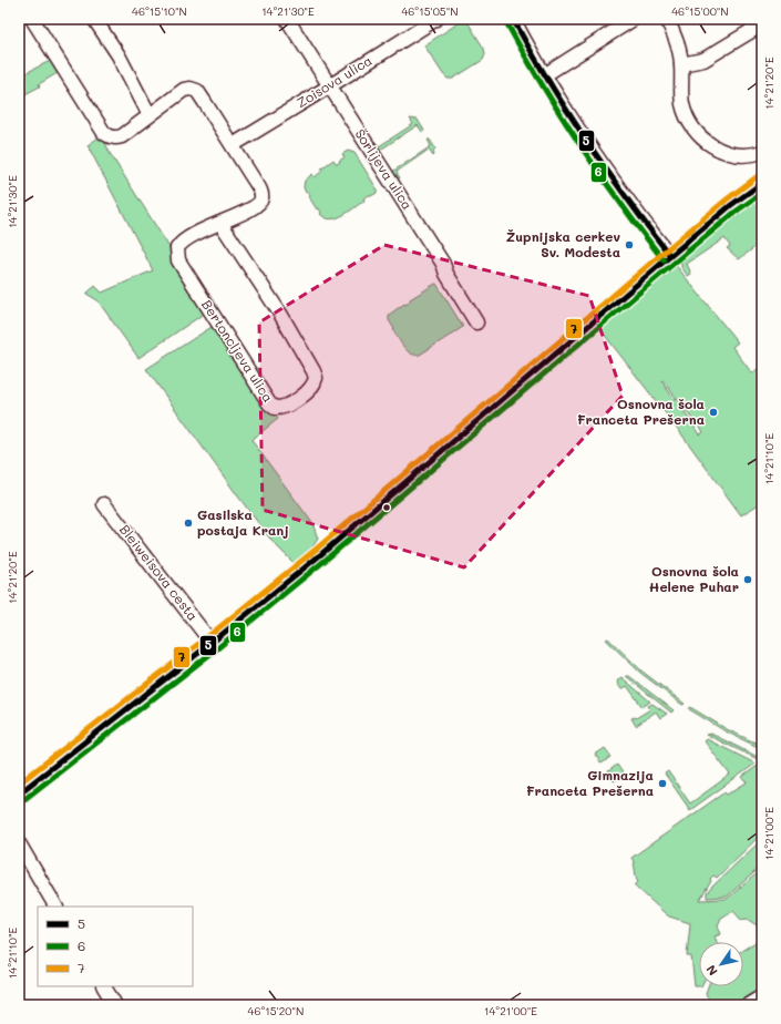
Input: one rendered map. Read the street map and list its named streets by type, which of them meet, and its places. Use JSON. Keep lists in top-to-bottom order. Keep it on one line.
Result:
{"streets":{"street":["Zoisova ulica","Šorlijeva ulica","Bertoncljeva ulica","Bleiweisova cesta"]},"crossings":[["Zoisova ulica","Šorlijeva ulica"],["Zoisova ulica","Bertoncljeva ulica"]],"places":["Župnijska cerkev Sv. Modesta","Osnovna šola Franceta Prešerna","Gasilska postaja Kranj","Osnovna šola Helene Puhar","Gimnazija Franceta Prešerna"],"lines":["transit line 5","transit line 6","transit line 7"],"legend":["5","6","7"],"north":"bottom left","coordinates":["46°15'10\"N","14°21'30\"E","46°15'05\"N","46°15'00\"N","14°21'20\"E","14°21'10\"E","14°21'00\"E","46°15'20\"N"]}
